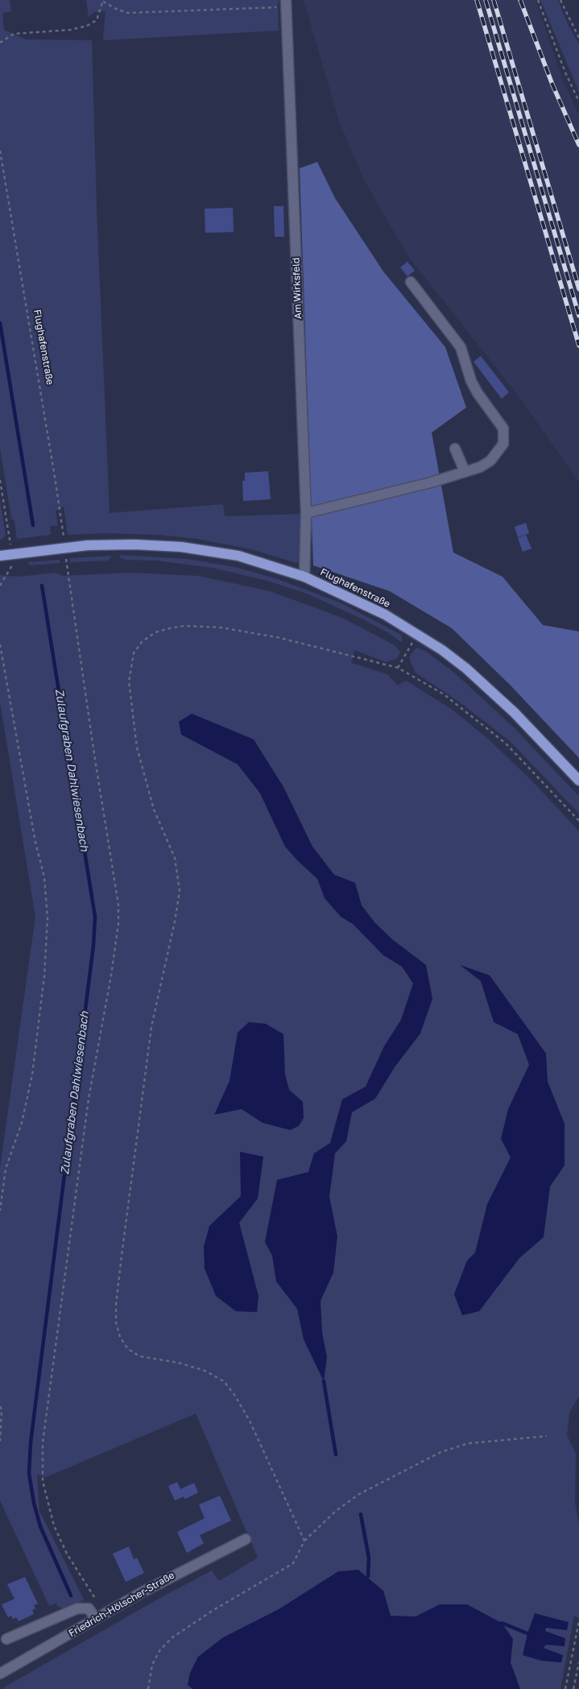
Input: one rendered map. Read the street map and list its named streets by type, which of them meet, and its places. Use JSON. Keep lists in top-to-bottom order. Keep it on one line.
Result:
{"streets":{"main road":["Flughafenstraße"],"street":["Am Wirksfeld","Friedrich-Hölscher-Straße"]},"crossings":[["Am Wirksfeld","Flughafenstraße"]],"water":["Zulaufgraben Dahlwiesenbach"]}
